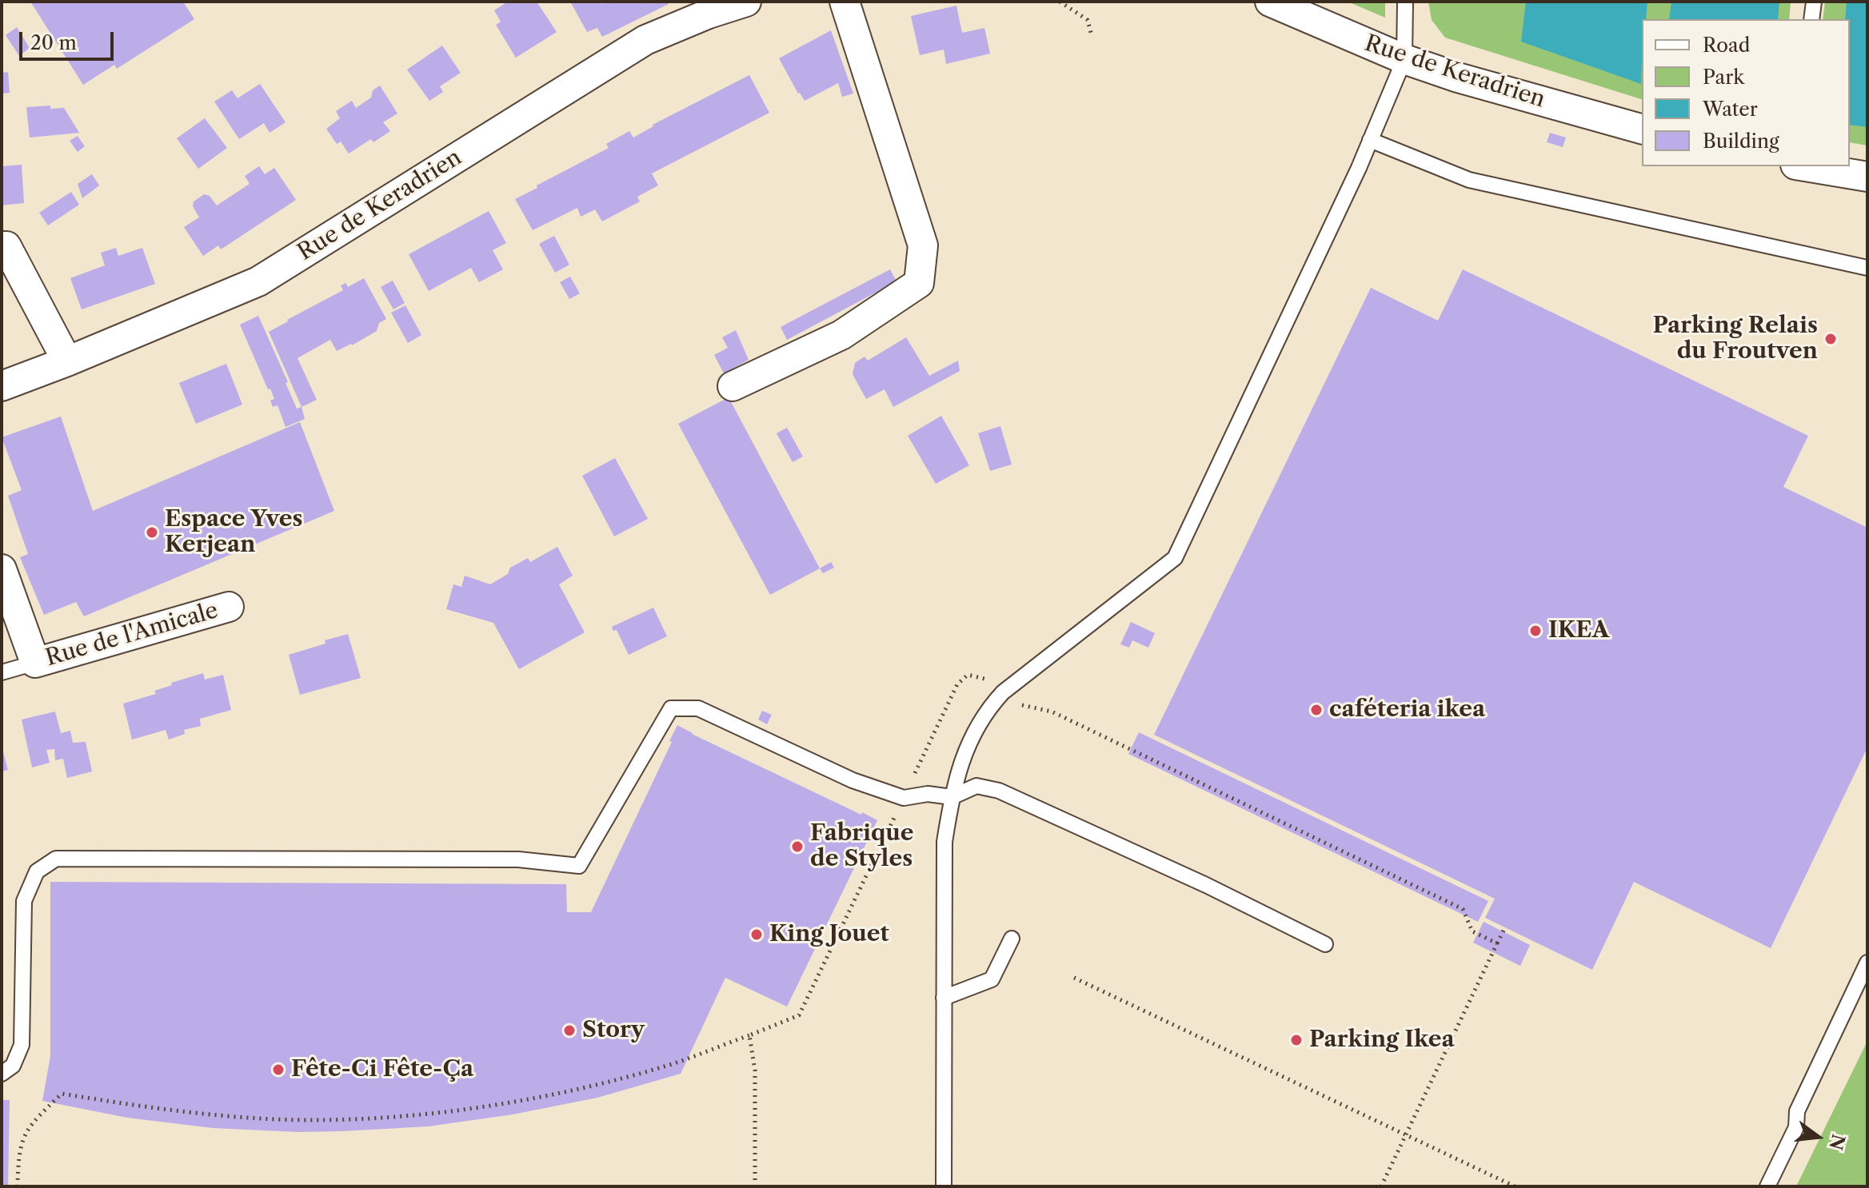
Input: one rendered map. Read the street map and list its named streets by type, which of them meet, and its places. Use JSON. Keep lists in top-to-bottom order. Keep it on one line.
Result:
{"streets":{"street":["Rue de Keradrien","Rue de l'Amicale"]},"places":["Parking Relais du Froutven","Espace Yves Kerjean","IKEA","caféteria ikea","Fabrique de Styles","King Jouet","Story","Parking Ikea","Fête-Ci Fête-Ça"],"legend":["Road","Park","Water","Building"],"scale_bar":"20 m","north":"right"}
